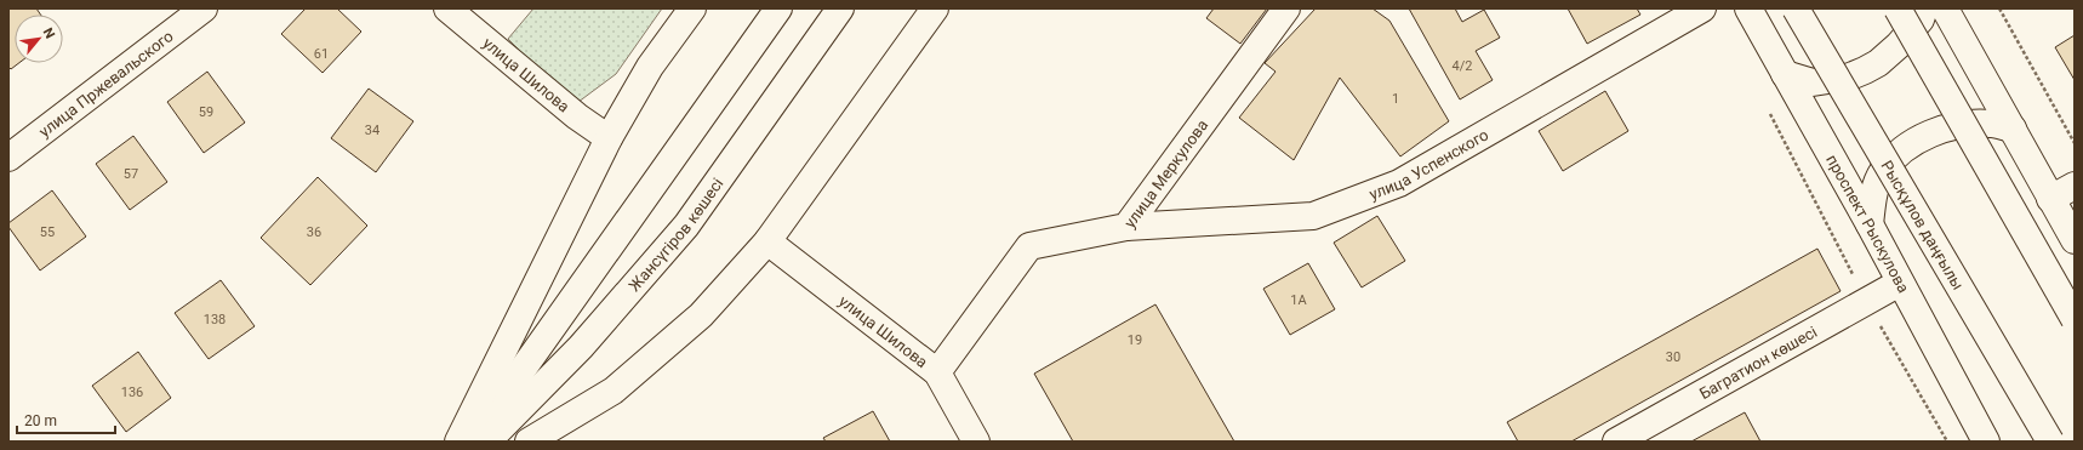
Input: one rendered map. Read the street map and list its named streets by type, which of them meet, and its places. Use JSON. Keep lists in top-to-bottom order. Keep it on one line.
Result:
{"streets":{"main road":["улица Шилова","улица Пржевальского","улица Успенского","улица Меркулова","проспект Рыскулова","Рысқұлов даңғылы","Жансүгіров көшесі","Багратион көшесі"]},"crossings":[["улица Шилова","улица Меркулова"],["улица Успенского","улица Меркулова"],["проспект Рыскулова","Багратион көшесі"]],"house_numbers":["61","4/2","1","59","34","57","55","36","1А","138","19","30","136"],"scale_bar":"20 m","north":"top right"}
